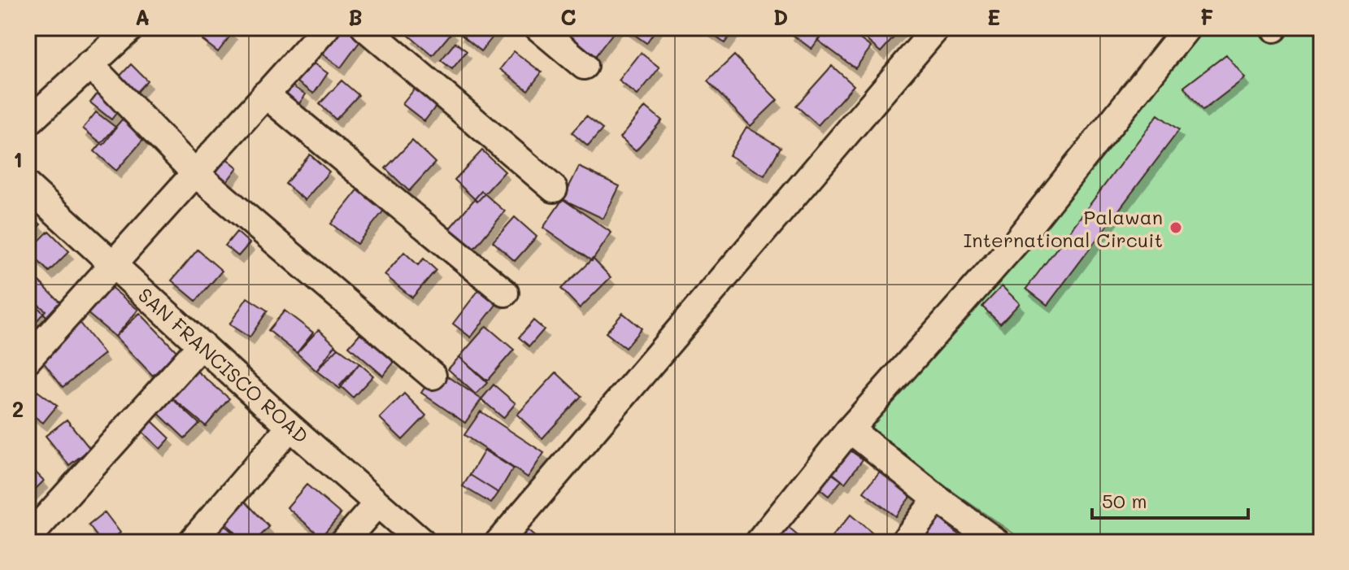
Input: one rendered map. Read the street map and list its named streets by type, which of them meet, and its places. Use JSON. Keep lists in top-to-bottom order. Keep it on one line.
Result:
{"streets":{"street":["SAN FRANCISCO ROAD"]},"places":["Palawan International Circuit"],"scale_bar":"50 m","grid":{"columns":["A","B","C","D","E","F"],"rows":["1","2"]}}
